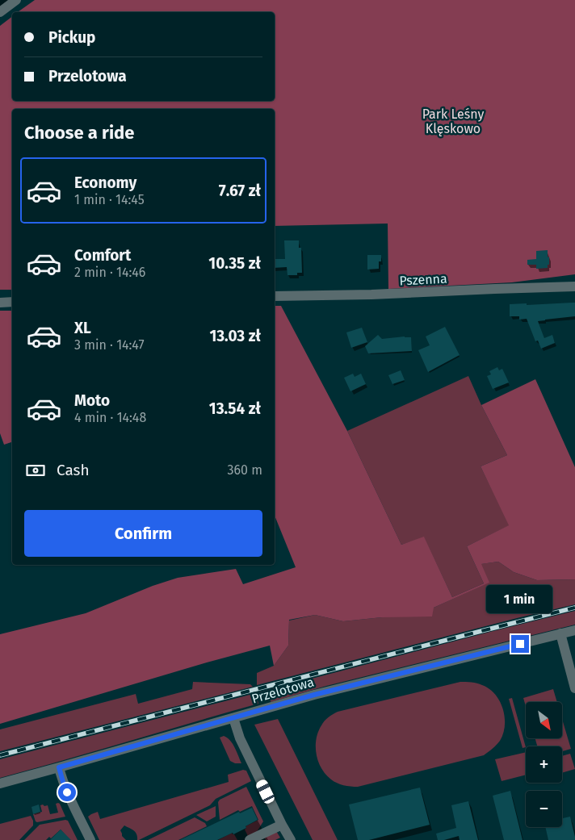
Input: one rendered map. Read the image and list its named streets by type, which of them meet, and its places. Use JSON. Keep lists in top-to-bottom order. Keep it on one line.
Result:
{"streets":{"street":["Pszenna","Przelotowa"]},"parks":["Park Leśny Klęskowo"],"north":"bottom right","page":{"banner":["Pickup","Przelotowa"],"heading":"Choose a ride","list":[{"name":"Economy","note":"1 min · 14:45","value":"7.67 zł"},{"name":"Comfort","note":"2 min · 14:46","value":"10.35 zł"},{"name":"XL","note":"3 min · 14:47","value":"13.03 zł"},{"name":"Moto","note":"4 min · 14:48","value":"13.54 zł"}],"pay":["Cash","360 m"],"buttons":"Confirm","bubble":"1 min","map_buttons":["+","−"]}}
